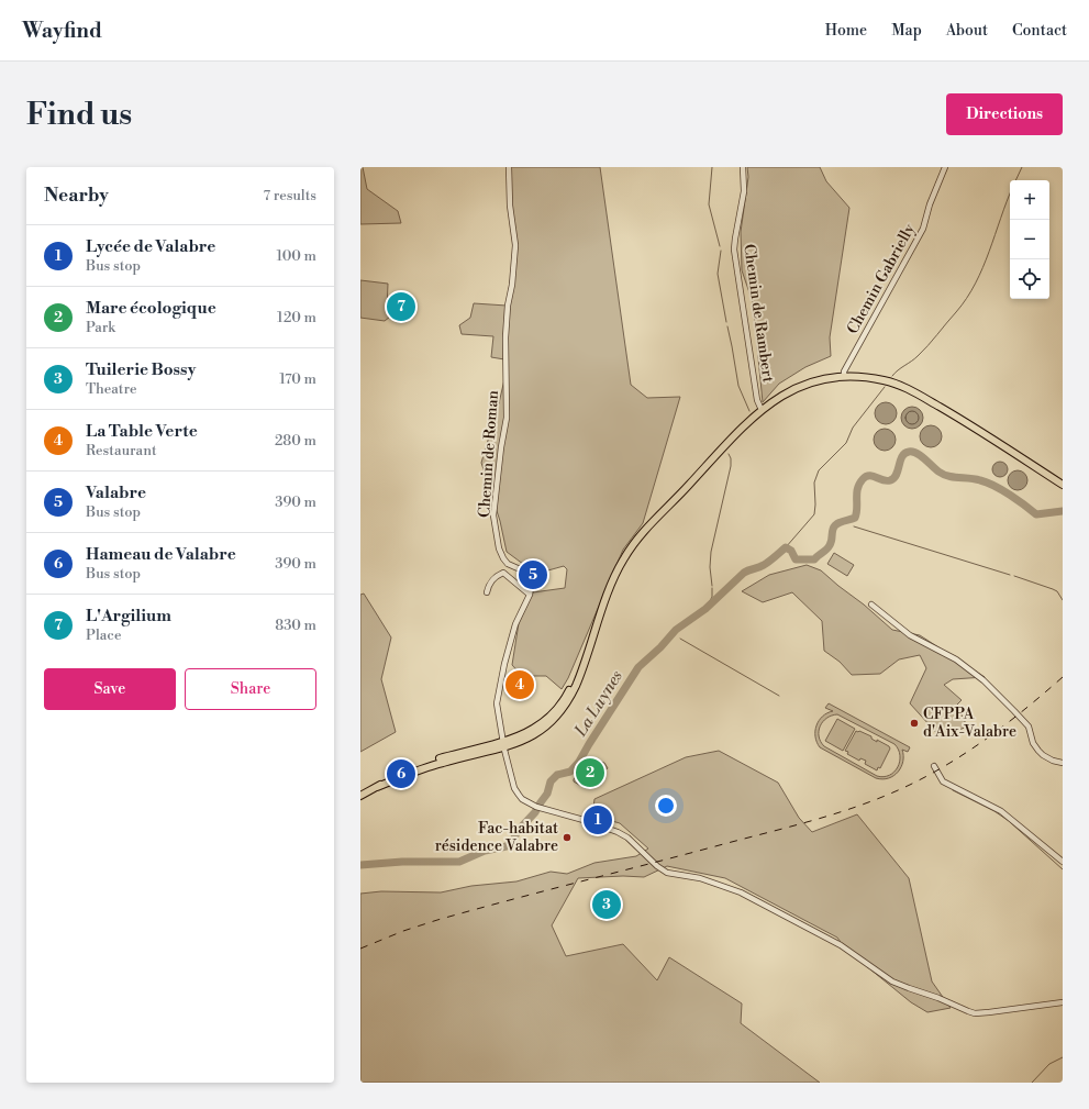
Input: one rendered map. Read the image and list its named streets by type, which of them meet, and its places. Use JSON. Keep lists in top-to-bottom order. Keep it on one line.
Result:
{"streets":{"street":["Chemin Gabrielly","Chemin de Rambert","Chemin de Roman"]},"water":["La Luynes"],"places":["CFPPA d'Aix-Valabre","Fac-habitat résidence Valabre"],"page":{"header":"Wayfind","nav":["Home","Map","About","Contact"],"buttons":["Directions",["Save","Share"]],"title":"Find us","heading":["Nearby","7 results"],"map_buttons":["+","−"],"list":[{"mark":"1","name":"Lycée de Valabre","note":"Bus stop","value":"100 m"},{"mark":"2","name":"Mare écologique","note":"Park","value":"120 m"},{"mark":"3","name":"Tuilerie Bossy","note":"Theatre","value":"170 m"},{"mark":"4","name":"La Table Verte","note":"Restaurant","value":"280 m"},{"mark":"5","name":"Valabre","note":"Bus stop","value":"390 m"},{"mark":"6","name":"Hameau de Valabre","note":"Bus stop","value":"390 m"},{"mark":"7","name":"L'Argilium","note":"Place","value":"830 m"}],"pins":["7","5","4","2","6","1","3"]}}
